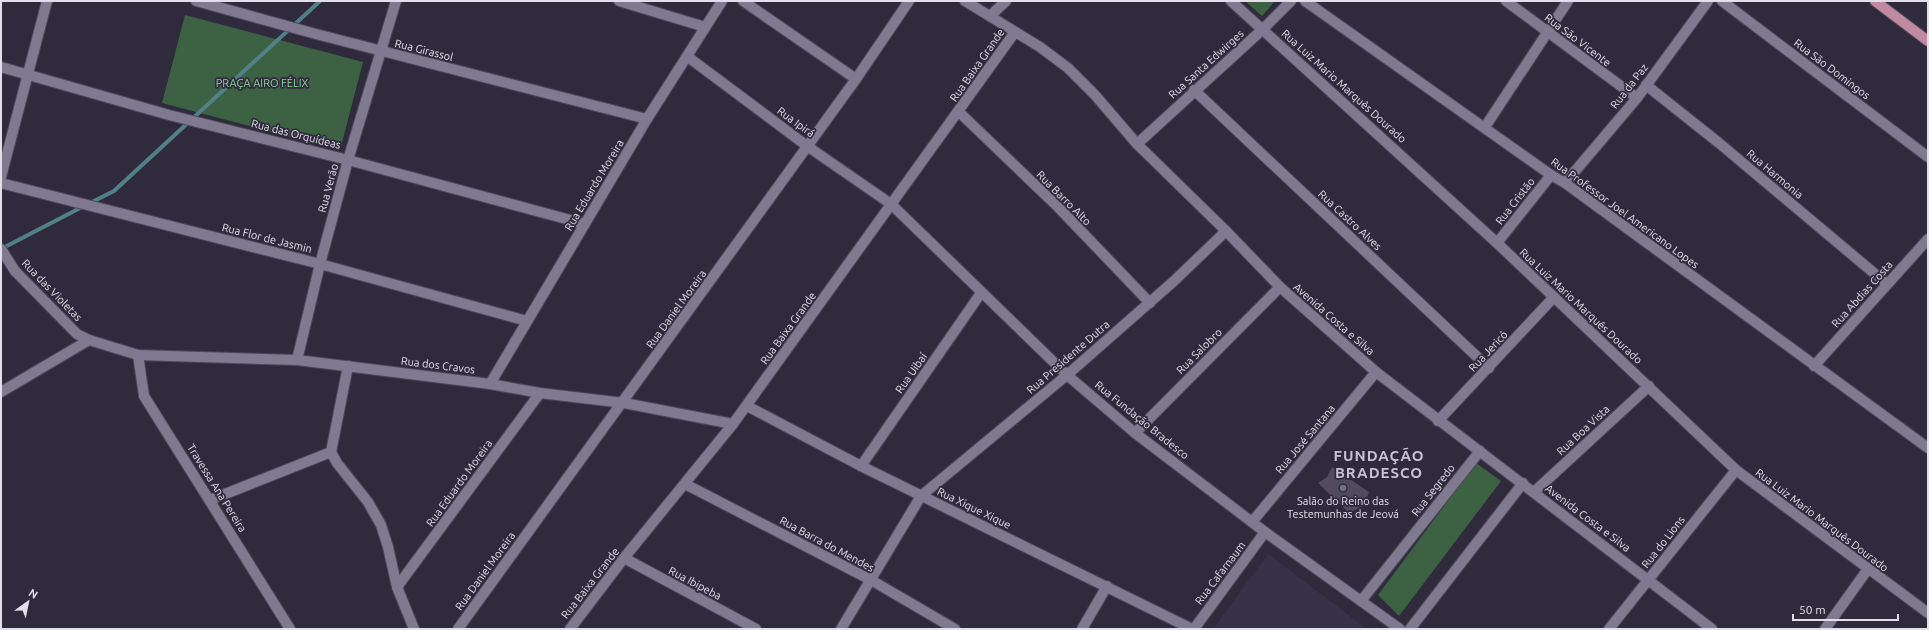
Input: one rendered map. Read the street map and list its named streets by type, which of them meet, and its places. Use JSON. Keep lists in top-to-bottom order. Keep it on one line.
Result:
{"streets":{"street":["Rua São Vicente","Rua Girassol","Rua Santa Edwirges","Rua Baixa Grande","Rua São Domingos","Rua Luiz Mario Marquês Dourado","Rua da Paz","Rua Ipirá","Rua das Orquídeas","Rua Harmonia","Rua Eduardo Moreira","Rua Verão","Rua Barro Alto","Rua Cristão","Rua Professor Joel Americano Lopes","Rua Castro Alves","Rua Flor de Jasmin","Rua das Violetas","Rua Abdias Costa","Rua Daniel Moreira","Avenida Costa e Silva","Rua Salobro","Rua Jericó","Rua Presidente Dutra","Rua dos Cravos","Rua Uibaí","Rua Fundação Bradesco","Rua Boa Vista","Rua José Santana","Travessa Ana Pereira","Rua Segredo","Rua Xique Xique","Rua do Lions","Rua Barra do Mendes","Rua Cafarnaum","Rua Ibipeba"]},"crossings":[["Rua São Vicente","Rua da Paz"],["Rua Girassol","Rua Eduardo Moreira"],["Rua Girassol","Rua Verão"],["Rua Santa Edwirges","Rua Luiz Mario Marquês Dourado"],["Rua Santa Edwirges","Rua Castro Alves"],["Rua Santa Edwirges","Avenida Costa e Silva"],["Rua Baixa Grande","Rua Ipirá"],["Rua Baixa Grande","Rua Barro Alto"],["Rua Baixa Grande","Avenida Costa e Silva"],["Rua Baixa Grande","Rua dos Cravos"],["Rua Baixa Grande","Rua Fundação Bradesco"],["Rua Baixa Grande","Rua Xique Xique"],["Rua Baixa Grande","Rua Barra do Mendes"],["Rua Baixa Grande","Rua Ibipeba"],["Rua Luiz Mario Marquês Dourado","Rua Cristão"],["Rua Luiz Mario Marquês Dourado","Rua Jericó"],["Rua Luiz Mario Marquês Dourado","Rua Boa Vista"],["Rua Luiz Mario Marquês Dourado","Rua do Lions"],["Rua da Paz","Rua Harmonia"],["Rua da Paz","Rua Professor Joel Americano Lopes"],["Rua Ipirá","Rua Eduardo Moreira"],["Rua Ipirá","Rua Daniel Moreira"],["Rua Ipirá","Rua Fundação Bradesco"],["Rua das Orquídeas","Rua Eduardo Moreira"],["Rua das Orquídeas","Rua Verão"],["Rua Harmonia","Rua Abdias Costa"],["Rua Eduardo Moreira","Rua Flor de Jasmin"],["Rua Eduardo Moreira","Rua dos Cravos"],["Rua Verão","Rua Flor de Jasmin"],["Rua Verão","Rua dos Cravos"],["Rua Barro Alto","Rua Presidente Dutra"],["Rua Cristão","Rua Professor Joel Americano Lopes"],["Rua Professor Joel Americano Lopes","Rua Abdias Costa"],["Rua Castro Alves","Rua Jericó"],["Rua das Violetas","Rua dos Cravos"],["Rua das Violetas","Travessa Ana Pereira"],["Rua Daniel Moreira","Rua dos Cravos"],["Avenida Costa e Silva","Rua Salobro"],["Avenida Costa e Silva","Rua Jericó"],["Avenida Costa e Silva","Rua Presidente Dutra"],["Avenida Costa e Silva","Rua Boa Vista"],["Avenida Costa e Silva","Rua José Santana"],["Avenida Costa e Silva","Rua Segredo"],["Avenida Costa e Silva","Rua do Lions"],["Rua Salobro","Rua Fundação Bradesco"],["Rua Presidente Dutra","Rua Fundação Bradesco"],["Rua Presidente Dutra","Rua Xique Xique"],["Rua Presidente Dutra","Rua Barra do Mendes"],["Rua dos Cravos","Travessa Ana Pereira"],["Rua Uibaí","Rua Fundação Bradesco"],["Rua Uibaí","Rua Xique Xique"],["Rua Fundação Bradesco","Rua José Santana"],["Rua Fundação Bradesco","Rua Segredo"],["Rua Fundação Bradesco","Rua Cafarnaum"],["Rua Xique Xique","Rua Cafarnaum"]],"districts":["FUNDAÇÃO BRADESCO"],"parks":["PRAÇA AIRO FÉLIX"],"places":["Salão do Reino das Testemunhas de Jeová"],"scale_bar":"50 m","north":"top right"}
